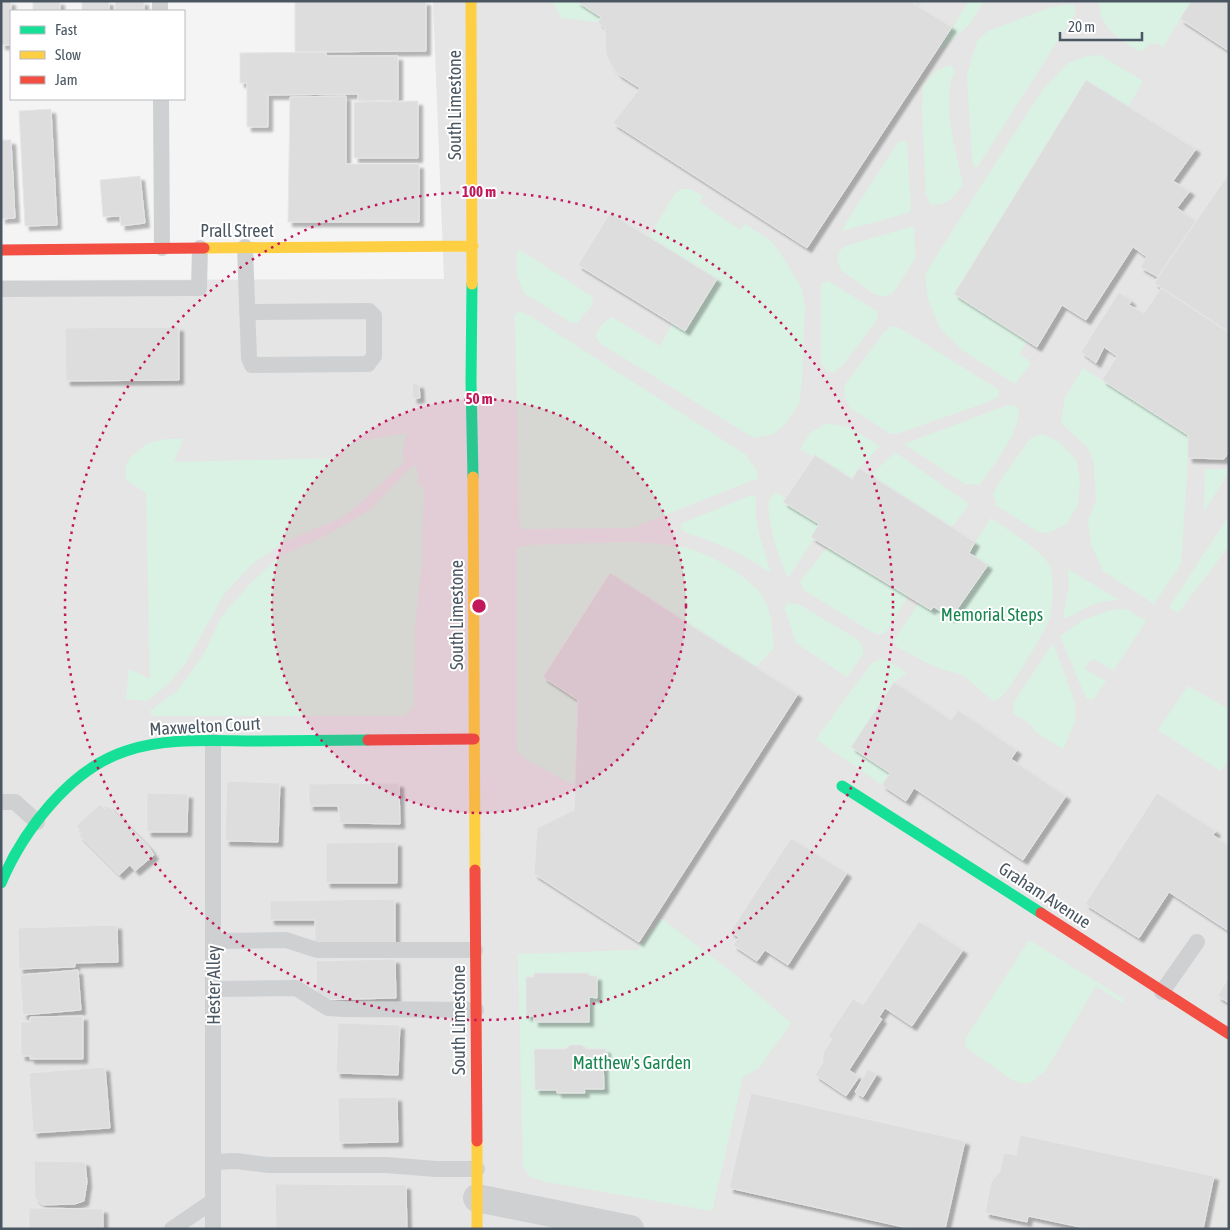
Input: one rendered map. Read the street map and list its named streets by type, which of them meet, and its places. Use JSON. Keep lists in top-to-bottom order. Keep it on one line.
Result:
{"streets":{"street":["South Limestone","Prall Street","Maxwelton Court","Graham Avenue"],"lane":["Hester Alley"]},"crossings":[["South Limestone","Prall Street"],["South Limestone","Maxwelton Court"],["Maxwelton Court","Hester Alley"]],"parks":["Memorial Steps","Matthew's Garden"],"legend":["Fast","Slow","Jam"],"scale_bar":"20 m","rings":["100 m","50 m"]}
